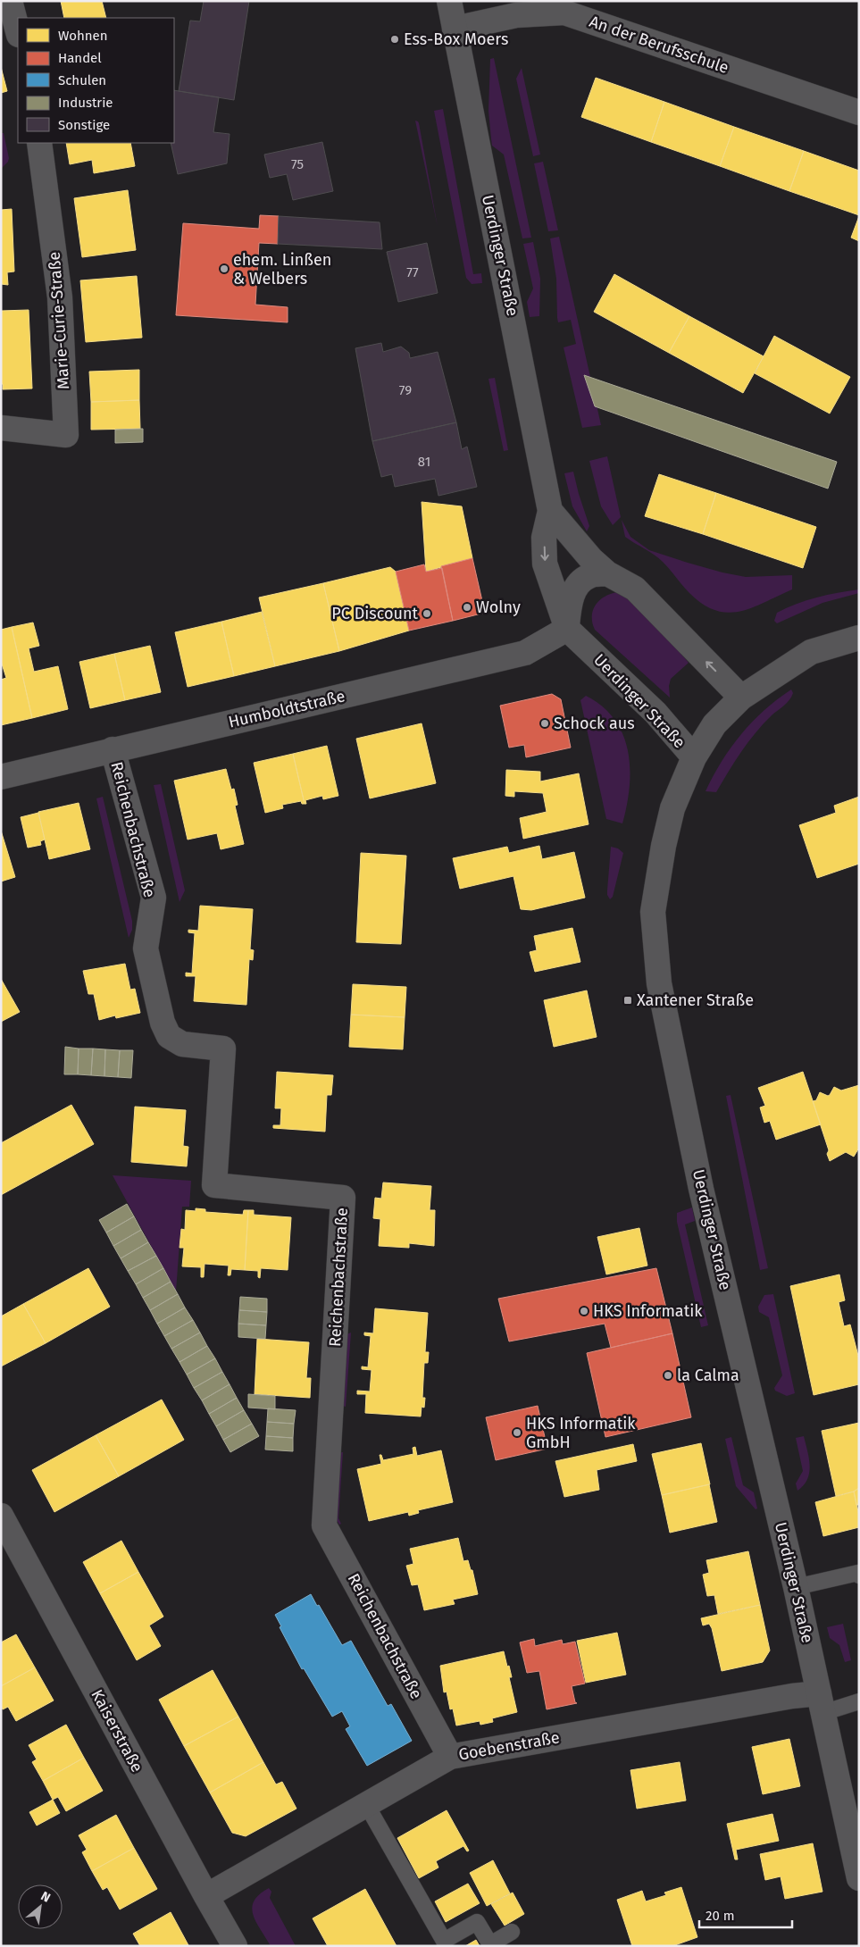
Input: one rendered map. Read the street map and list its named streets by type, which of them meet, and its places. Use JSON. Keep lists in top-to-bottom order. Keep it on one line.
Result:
{"streets":{"street":["An der Berufsschule","Uerdinger Straße","Marie-Curie-Straße","Humboldtstraße","Reichenbachstraße","Kaiserstraße","Goebenstraße"]},"crossings":[["An der Berufsschule","Uerdinger Straße"],["Uerdinger Straße","Humboldtstraße"],["Uerdinger Straße","Goebenstraße"],["Humboldtstraße","Reichenbachstraße"],["Reichenbachstraße","Goebenstraße"],["Kaiserstraße","Goebenstraße"]],"places":{"other":["Ess-Box Moers","ehem. Linßen & Welbers","Wolny","PC Discount","Schock aus","HKS Informatik","la Calma","HKS Informatik GmbH"],"transit":["Xantener Straße"]},"house_numbers":["75","77","79","81"],"legend":["Wohnen","Handel","Schulen","Industrie","Sonstige"],"scale_bar":"20 m","north":"top right"}
